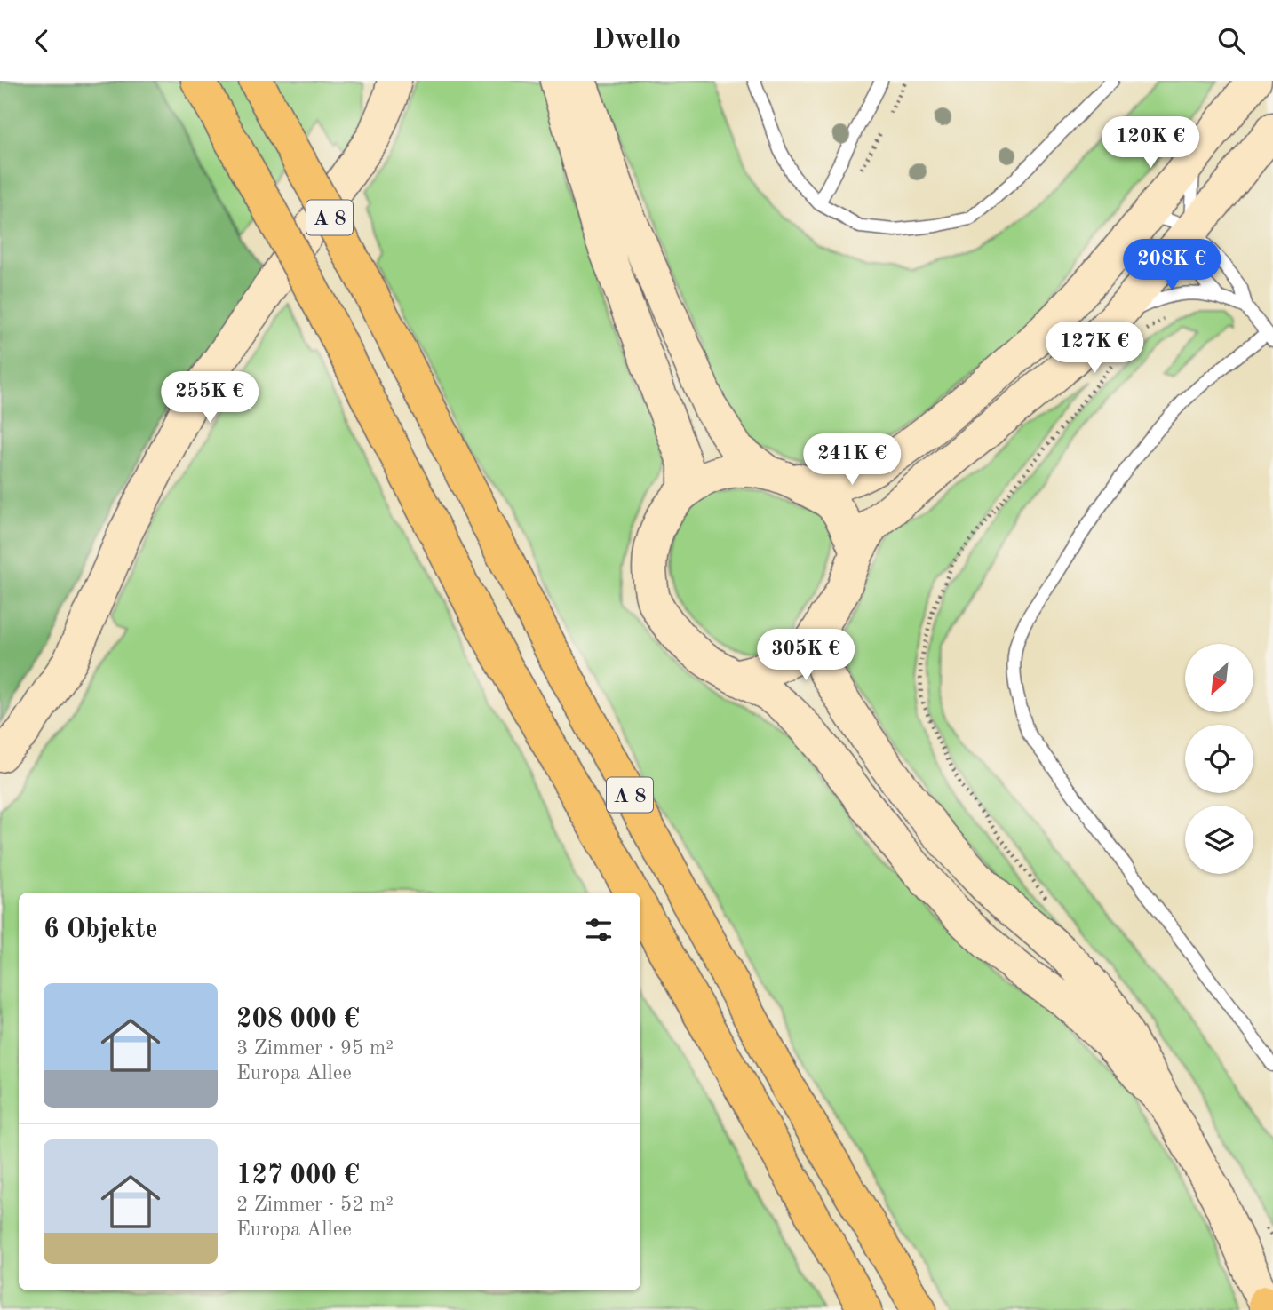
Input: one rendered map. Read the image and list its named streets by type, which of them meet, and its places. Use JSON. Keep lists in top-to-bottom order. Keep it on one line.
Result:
{"streets":{"highway":["A 8"]},"north":"bottom left","page":{"header":"Dwello","price":["120K €","208K €","127K €","255K €","241K €","305K €"],"heading":"6 Objekte","list":[{"name":"208 000 €","note":"3 Zimmer · 95 m² · Europa Allee"},{"name":"127 000 €","note":"2 Zimmer · 52 m² · Europa Allee"}]}}
